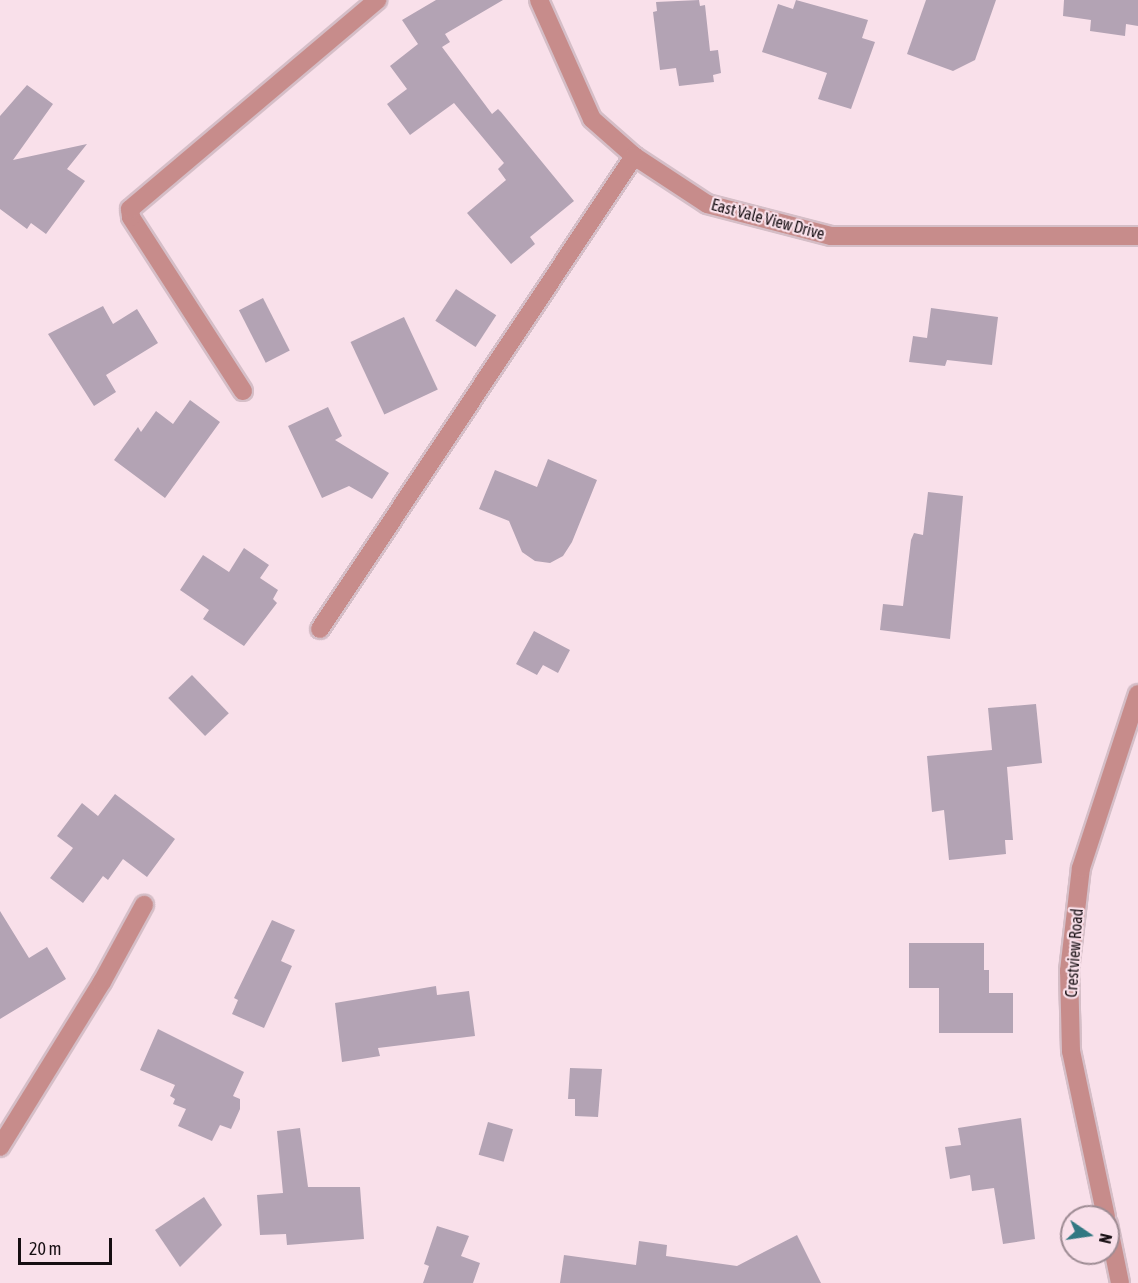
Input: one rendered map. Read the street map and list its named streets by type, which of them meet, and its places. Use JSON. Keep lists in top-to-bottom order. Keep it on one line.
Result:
{"streets":{"street":["East Vale View Drive","Crestview Road"]},"scale_bar":"20 m","north":"right"}
